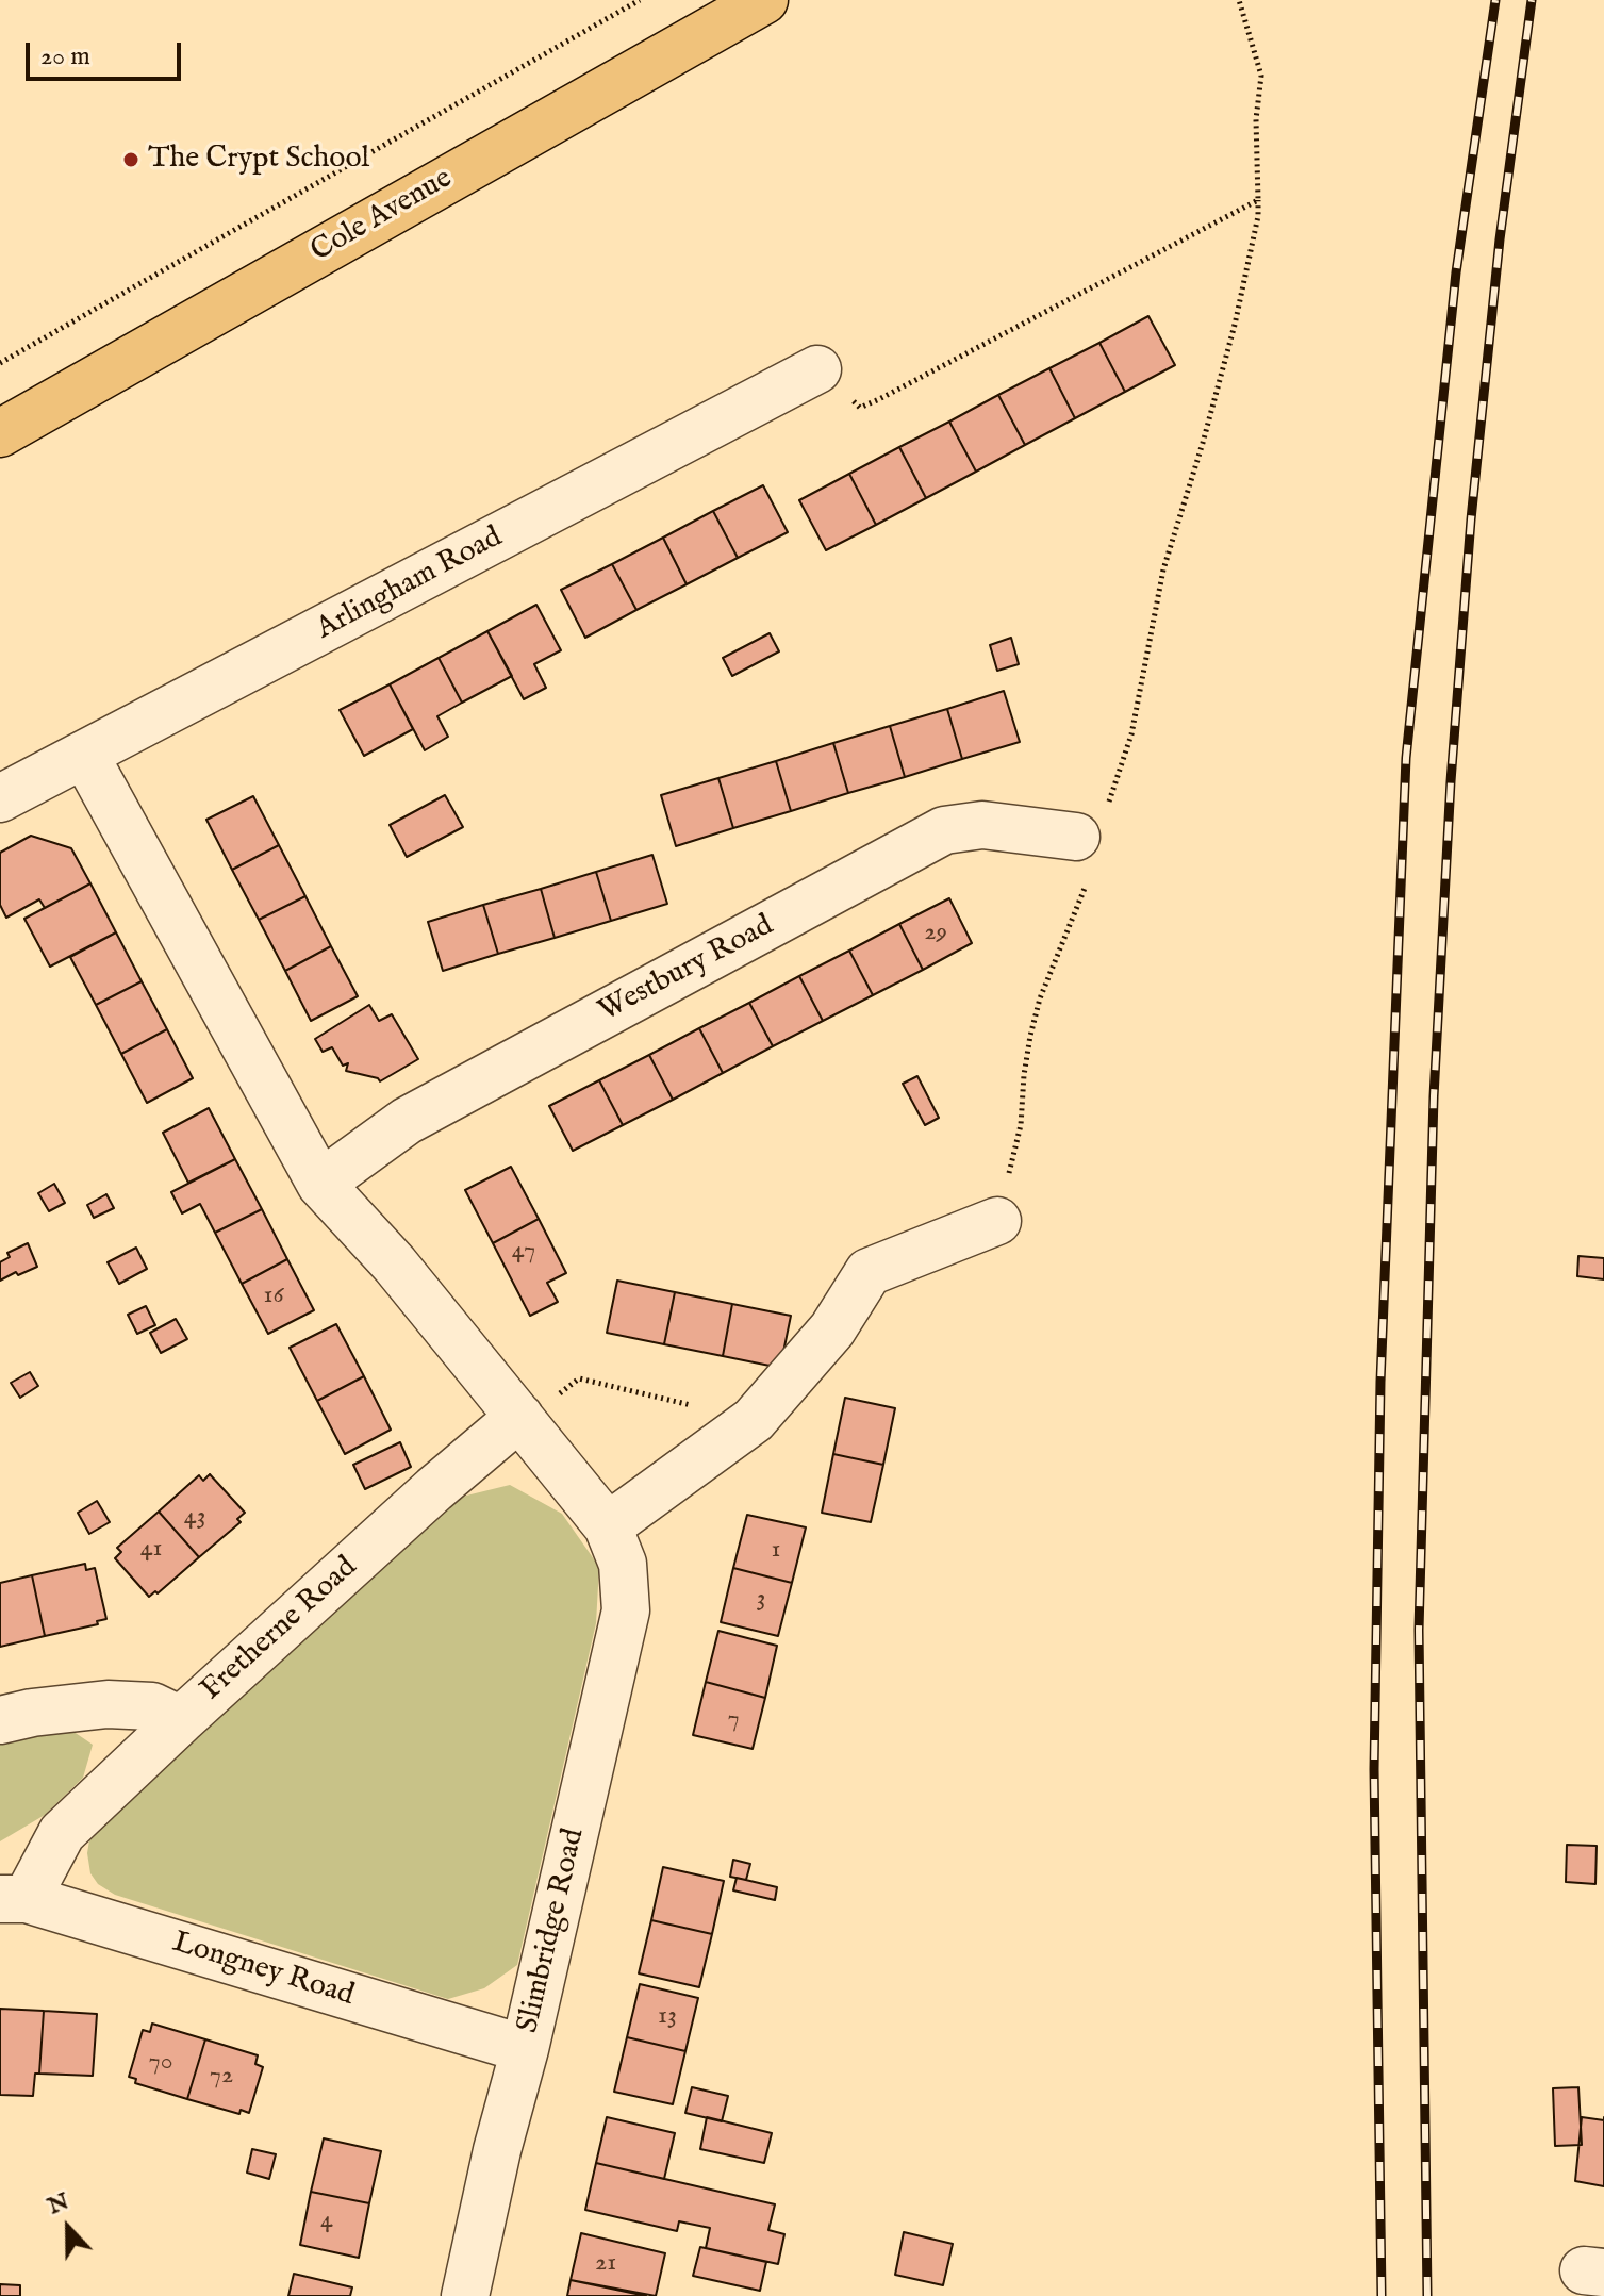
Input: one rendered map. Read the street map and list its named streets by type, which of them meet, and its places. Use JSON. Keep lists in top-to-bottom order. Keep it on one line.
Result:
{"streets":{"highway":["Cole Avenue"],"street":["Arlingham Road","Westbury Road","Fretherne Road","Slimbridge Road","Longney Road"]},"crossings":[["Slimbridge Road","Longney Road"]],"places":["The Crypt School"],"house_numbers":["29","47","16","43","41","1","3","7","13","70","72","4","21"],"scale_bar":"20 m","north":"top"}
